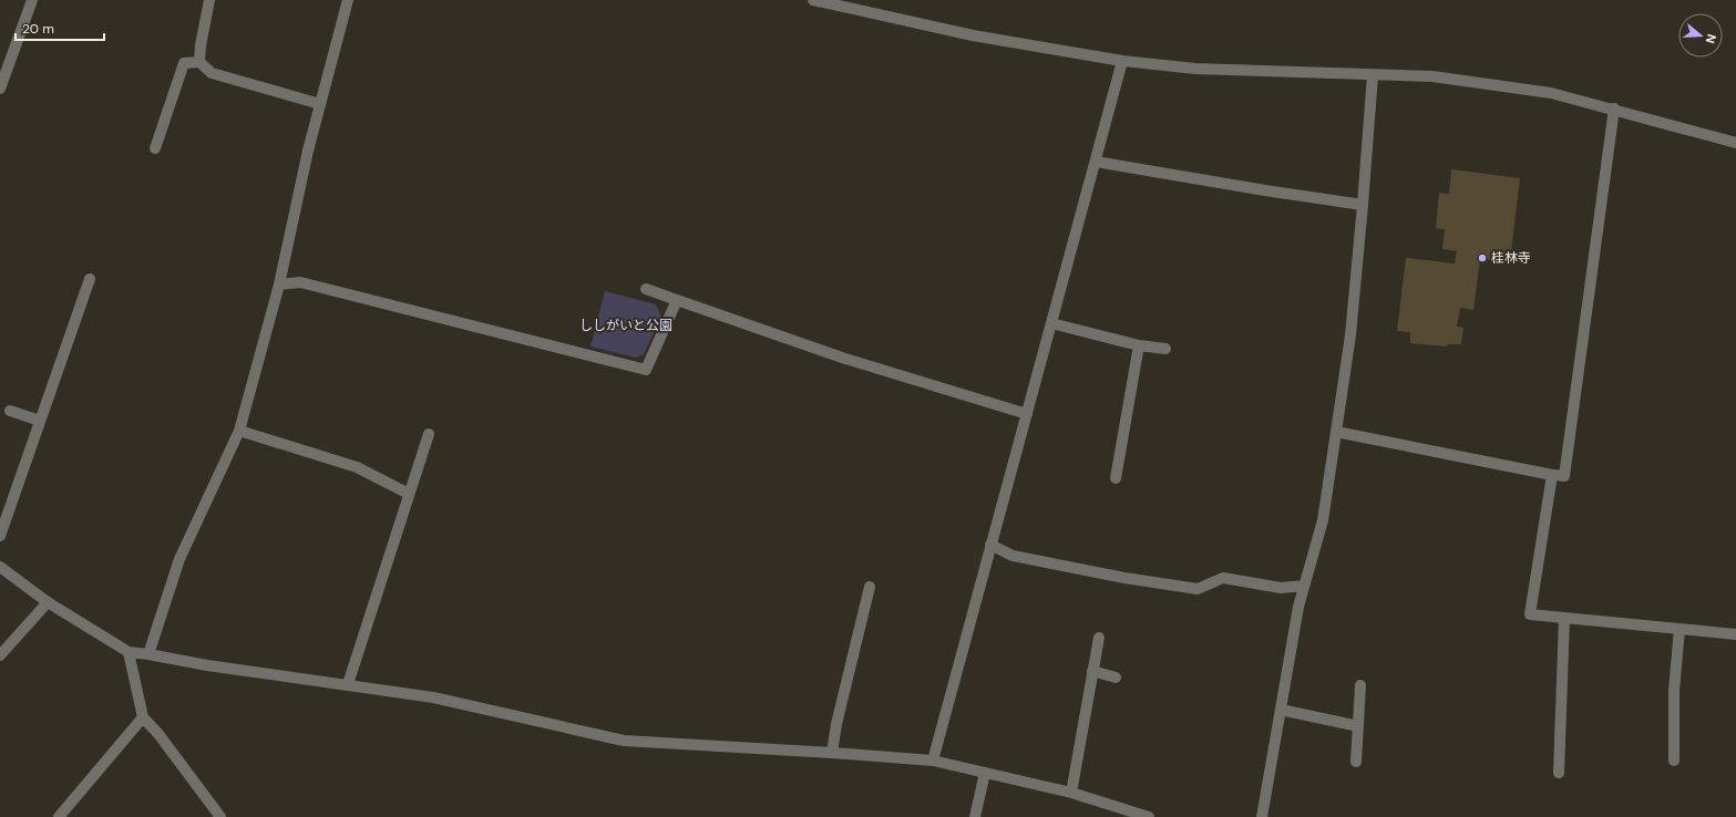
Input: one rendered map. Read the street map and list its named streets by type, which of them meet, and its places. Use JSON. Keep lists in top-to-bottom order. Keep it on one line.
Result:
{"parks":["ししがいと公園"],"places":["桂林寺"],"scale_bar":"20 m","north":"right"}
